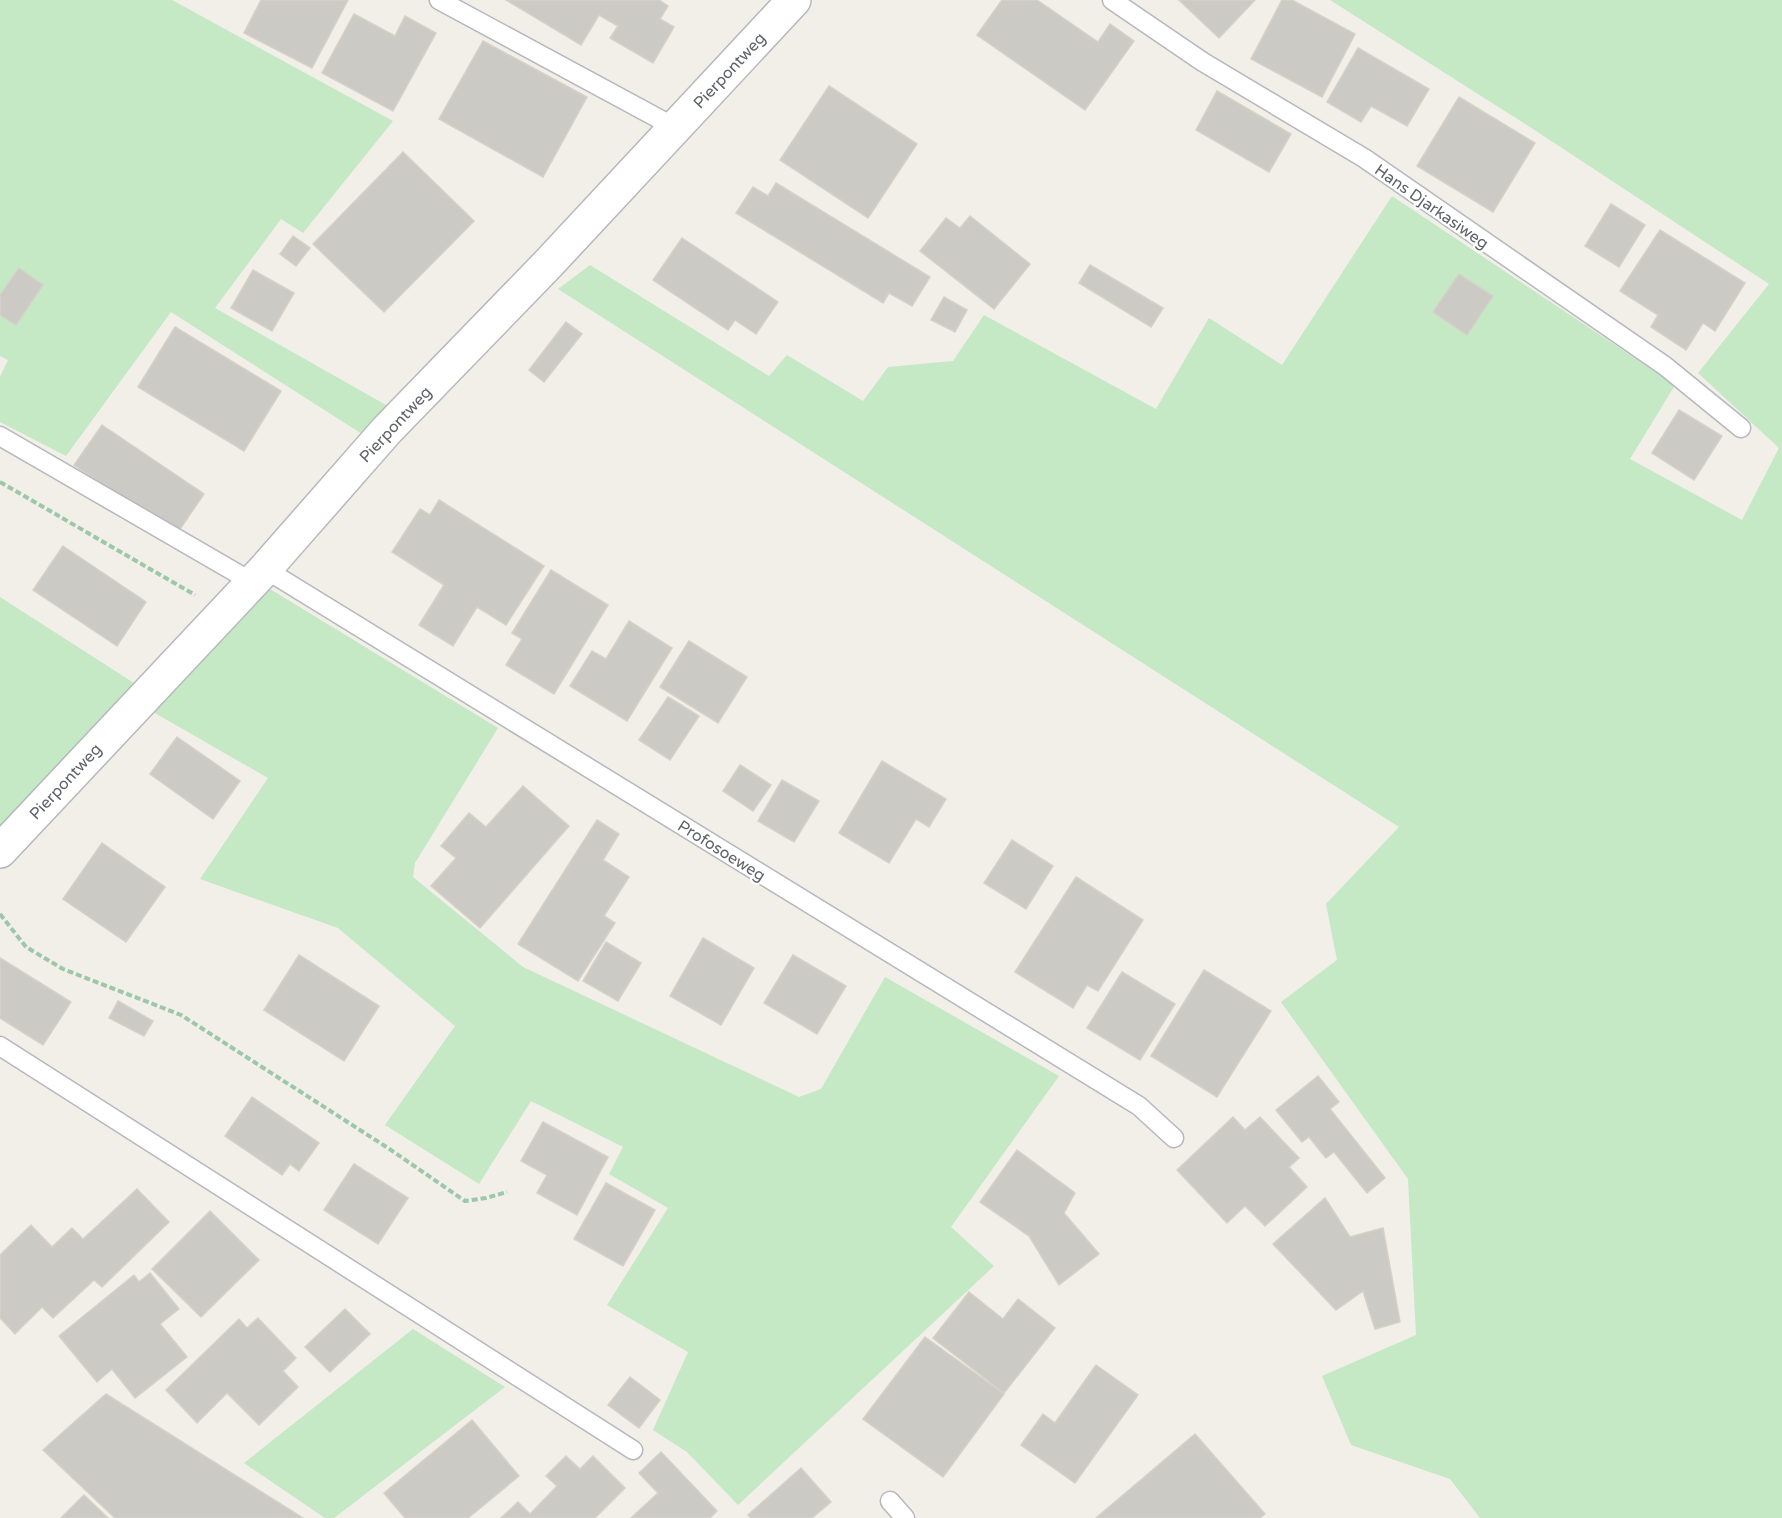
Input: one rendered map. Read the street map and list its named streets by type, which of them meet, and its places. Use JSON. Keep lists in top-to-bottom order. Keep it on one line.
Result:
{"streets":{"street":["Pierpontweg"],"lane":["Hans Djarkasiweg","Profosoeweg"]},"crossings":[["Pierpontweg","Profosoeweg"]]}
